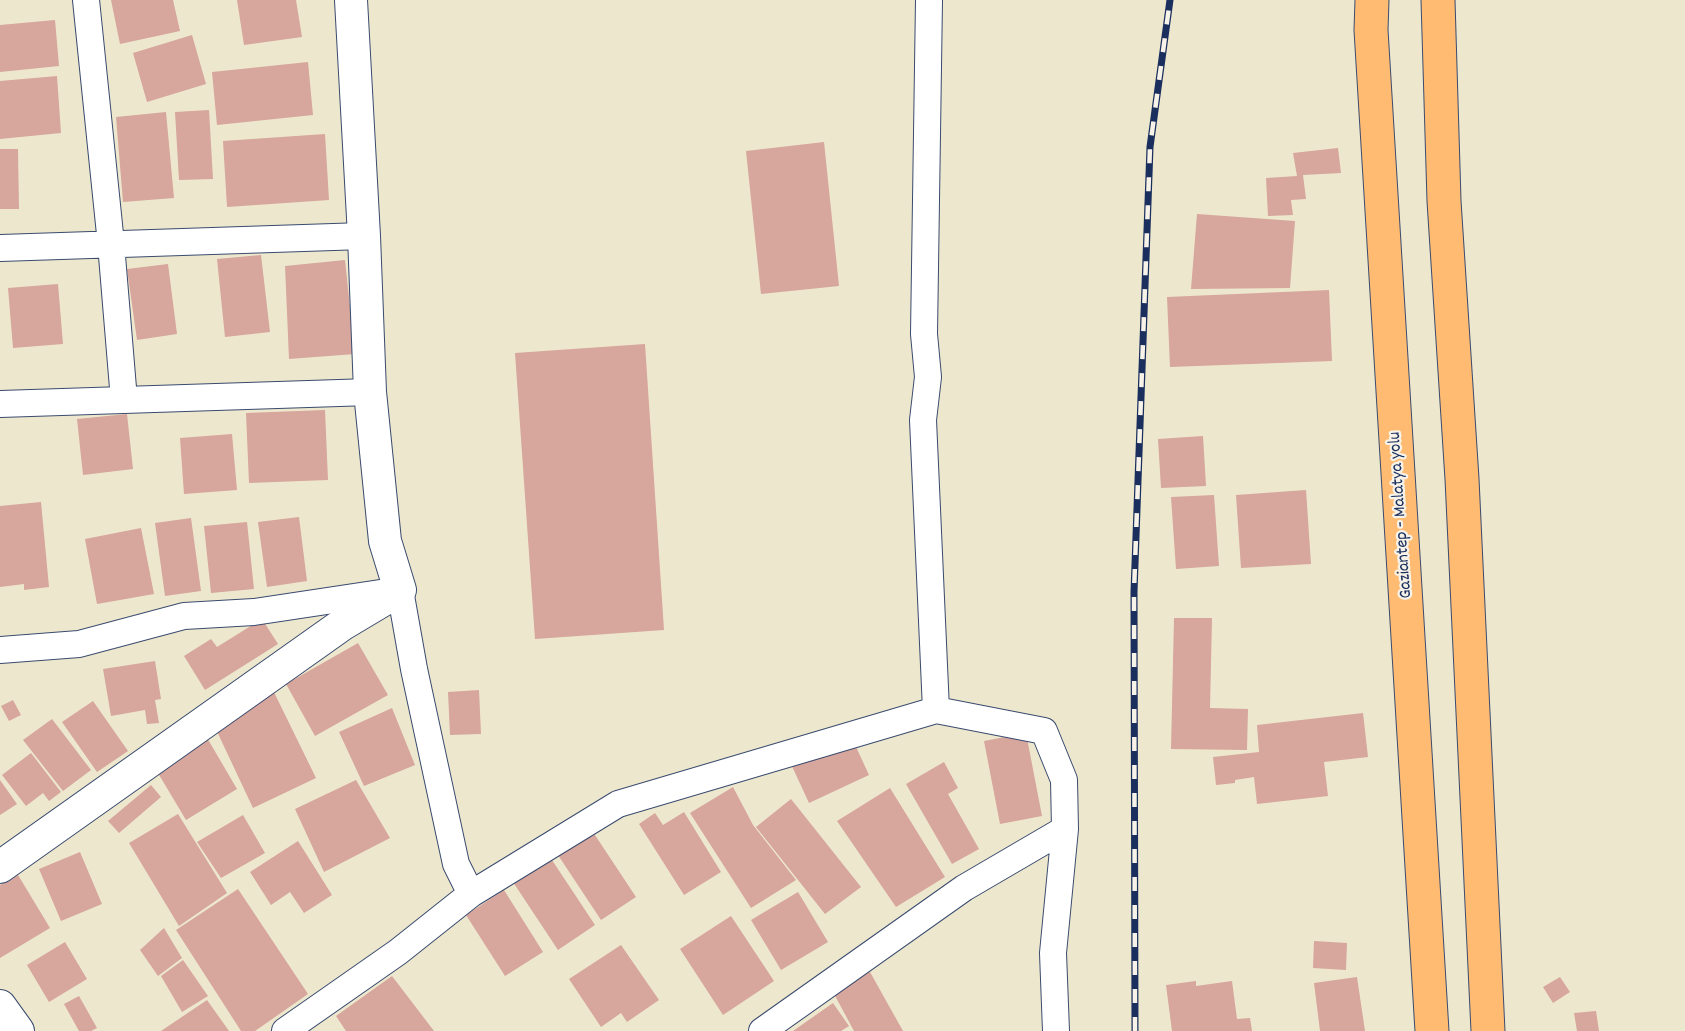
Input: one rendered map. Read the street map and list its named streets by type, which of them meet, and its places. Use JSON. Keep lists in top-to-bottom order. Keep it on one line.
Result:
{"streets":{"highway":["Gaziantep - Malatya yolu"]}}
